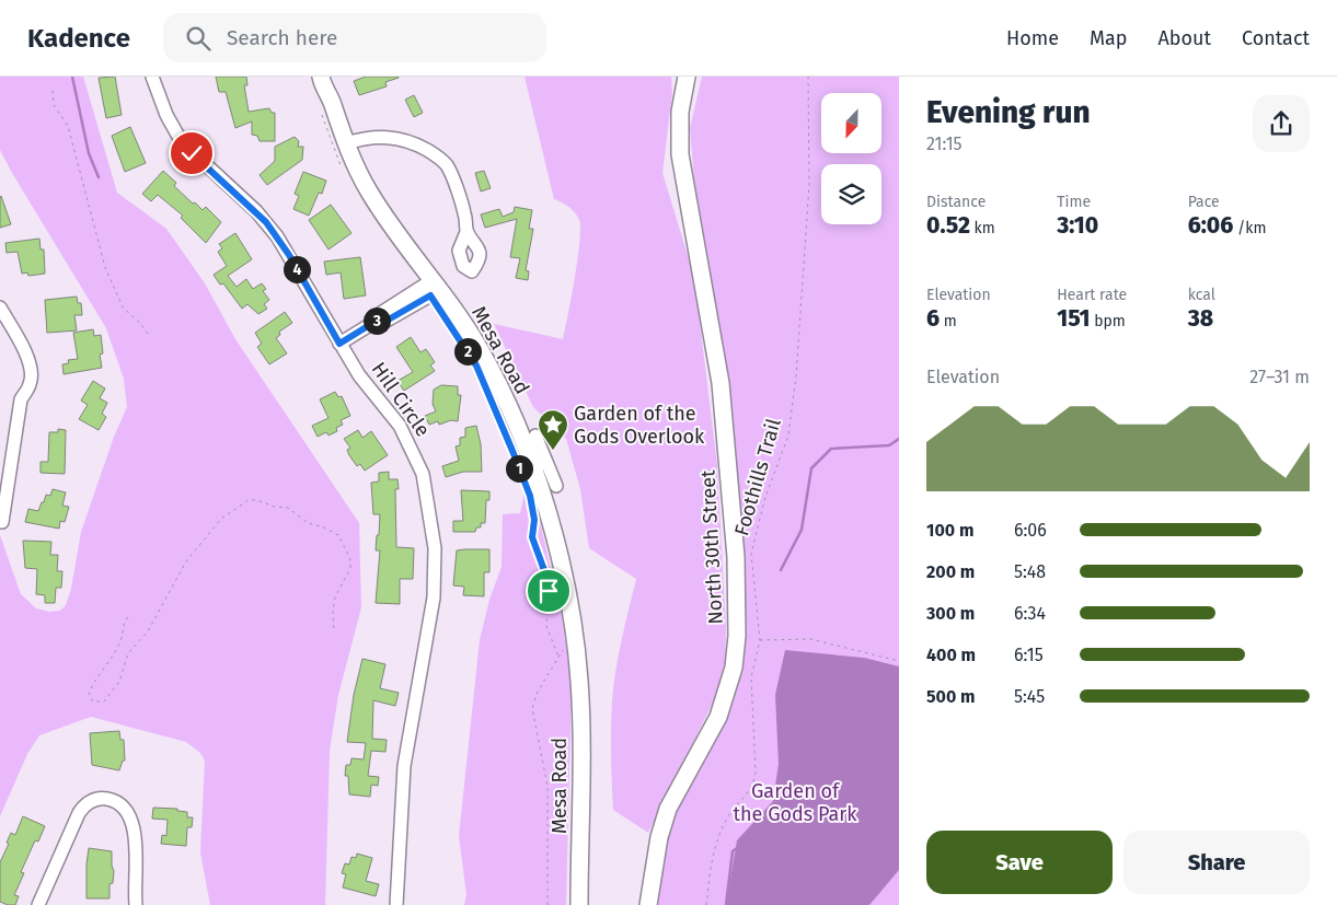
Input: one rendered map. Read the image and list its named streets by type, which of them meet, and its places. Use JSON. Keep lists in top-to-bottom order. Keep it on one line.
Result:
{"streets":{"main road":["Mesa Road","North 30th Street"],"street":["Hill Circle"],"path":["Foothills Trail"]},"parks":["Garden of the Gods Park"],"places":{"place":["Garden of the Gods Overlook"]},"north":"bottom","page":{"header":"Kadence","search":"Search here","nav":["Home","Map","About","Contact"],"heading":["Evening run","21:15"],"stats":[["Distance","0.52 km"],["Time","3:10"],["Pace","6:06 /km"],["Elevation","6 m"],["Heart rate","151 bpm"],["kcal","38"]],"pins":["4","3","2","1"],"chart":["Elevation","27–31 m"],"list":[{"name":"100 m","note":"6:06"},{"name":"200 m","note":"5:48"},{"name":"300 m","note":"6:34"},{"name":"400 m","note":"6:15"},{"name":"500 m","note":"5:45"}],"buttons":["Save","Share"]}}
